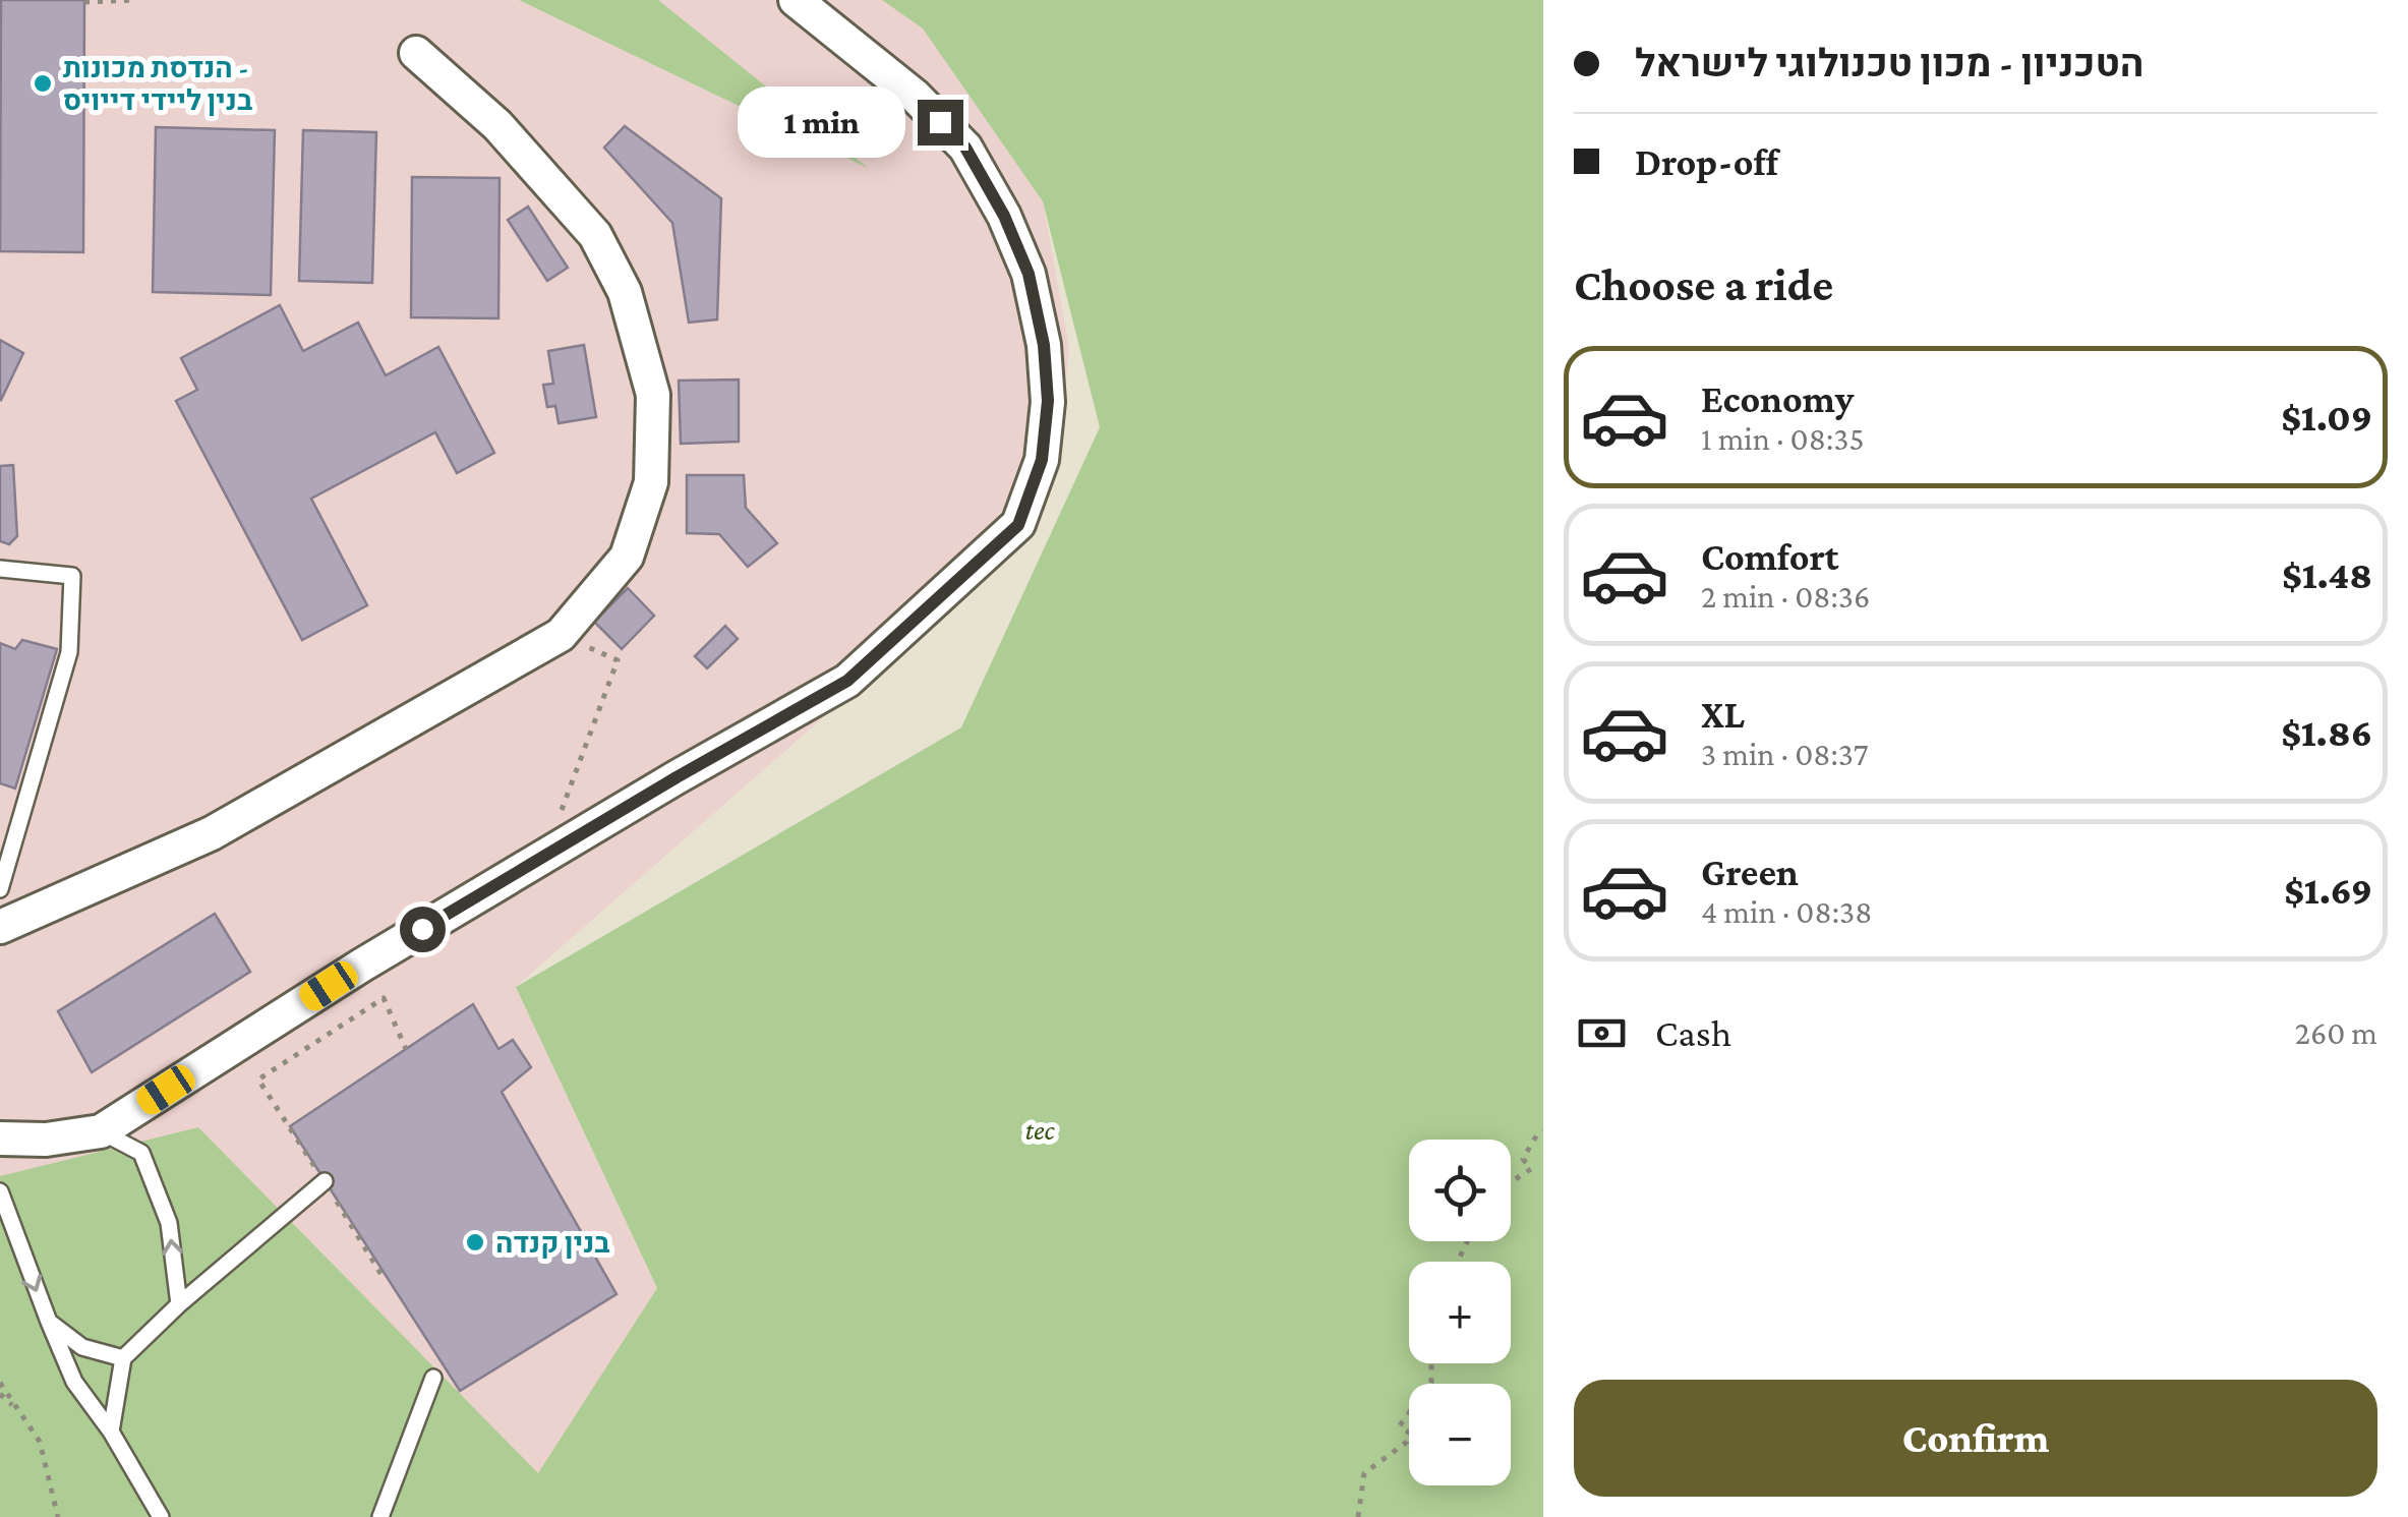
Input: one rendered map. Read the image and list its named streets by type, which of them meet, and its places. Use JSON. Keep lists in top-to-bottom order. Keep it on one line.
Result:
{"parks":["tec"],"places":["הנדסת מכונות - בנין ליידי דייויס","בנין קנדה"],"page":{"banner":["הטכניון - מכון טכנולוגי לישראל","Drop-off"],"bubble":"1 min","heading":"Choose a ride","list":[{"name":"Economy","note":"1 min · 08:35","value":"$1.09"},{"name":"Comfort","note":"2 min · 08:36","value":"$1.48"},{"name":"XL","note":"3 min · 08:37","value":"$1.86"},{"name":"Green","note":"4 min · 08:38","value":"$1.69"}],"pay":["Cash","260 m"],"map_buttons":["+","−"],"buttons":"Confirm"}}
